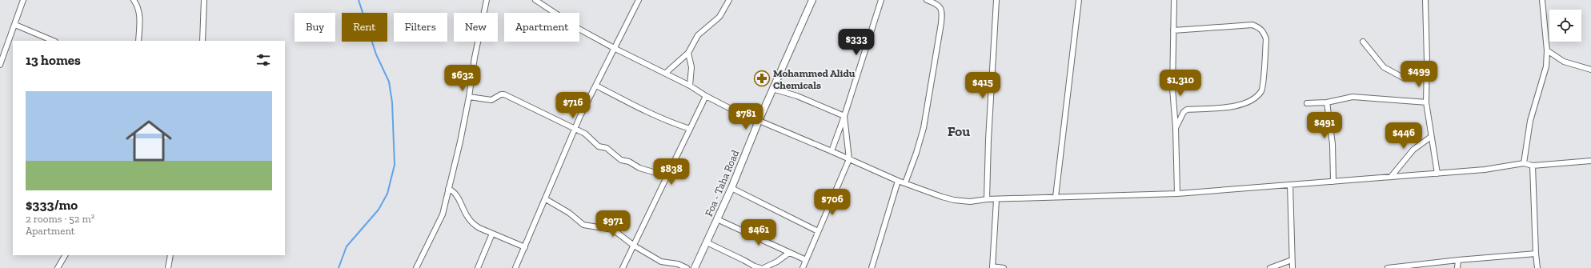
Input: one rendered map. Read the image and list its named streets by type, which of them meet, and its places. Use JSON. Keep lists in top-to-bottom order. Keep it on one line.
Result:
{"streets":{"street":["Foa - Taha Road"]},"districts":["Fou"],"places":{"pharmacy":["Mohammed Alidu Chemicals"]},"page":{"chip":["Buy","Rent","Filters","New","Apartment"],"price":["$333","$499","$632","$1,310","$415","$716","$781","$491","$446","$838","$706","$971","$461"],"heading":"13 homes","list":[{"name":"$333/mo","note":"2 rooms · 52 m² · Apartment"}]}}
